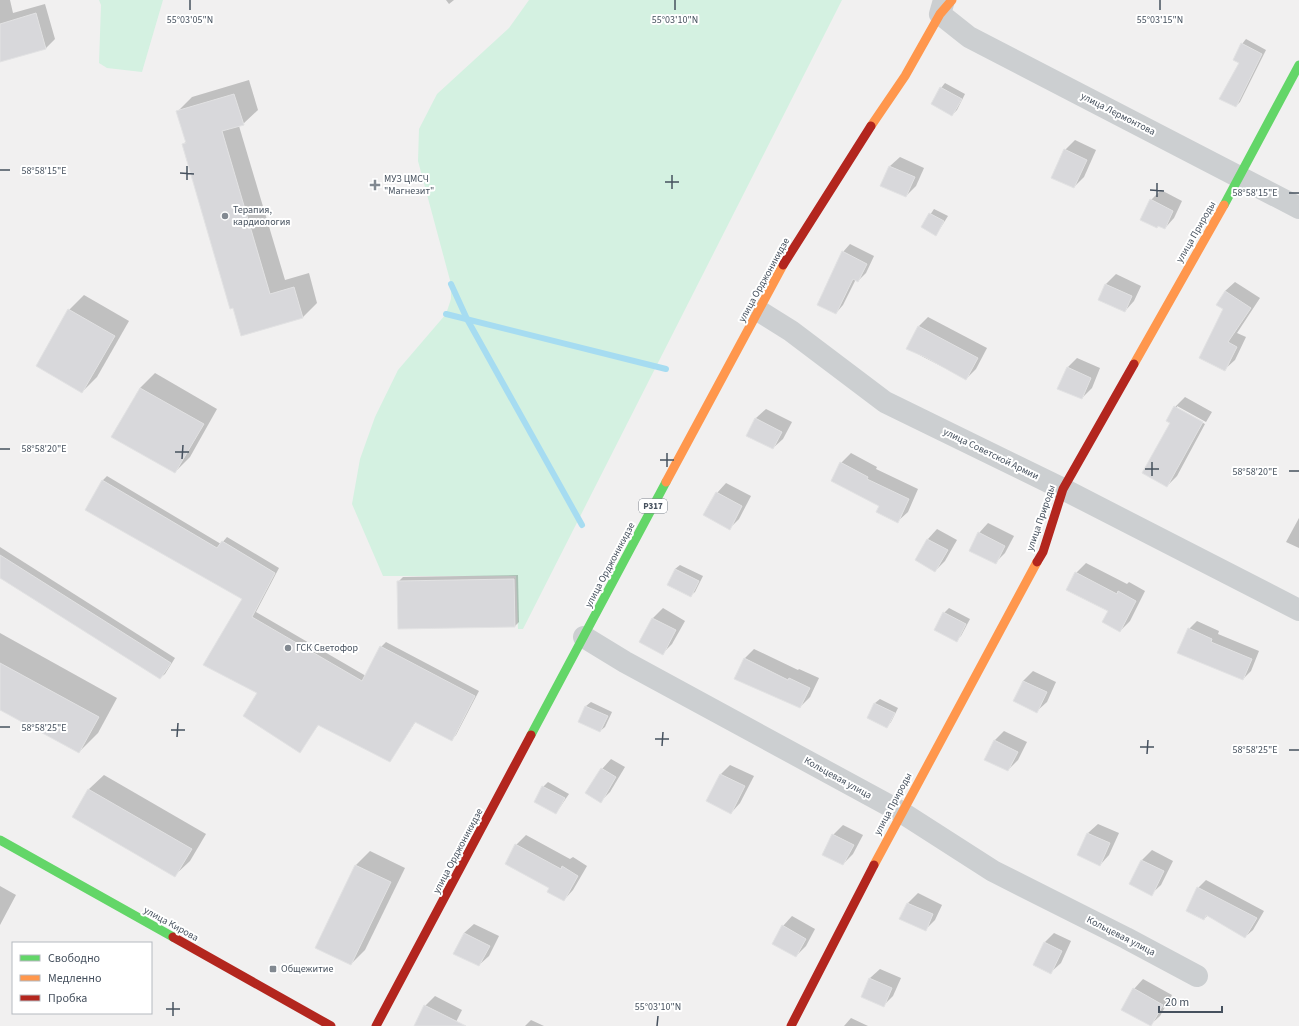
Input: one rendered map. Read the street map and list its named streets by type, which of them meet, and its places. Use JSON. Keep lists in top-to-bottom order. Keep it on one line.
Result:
{"streets":{"main road":["улица Природы","улица Орджоникидзе","Р317","улица Кирова"],"street":["улица Лермонтова","улица Советской Армии","Кольцевая улица"]},"crossings":[["улица Лермонтова","улица Природы"],["улица Лермонтова","улица Орджоникидзе"],["улица Природы","улица Советской Армии"],["улица Природы","Кольцевая улица"],["улица Орджоникидзе","улица Советской Армии"],["улица Орджоникидзе","Кольцевая улица"]],"places":{"health":["МУЗ ЦМСЧ \"Магнезит\""],"other":["Терапия, кардиология","ГСК Светофор"],"transit":["Общежитие"]},"legend":["Свободно","Медленно","Пробка"],"scale_bar":"20 m","coordinates":["55°03'05\"N","55°03'10\"N","55°03'15\"N","58°58'15\"E","58°58'20\"E","58°58'25\"E"]}
